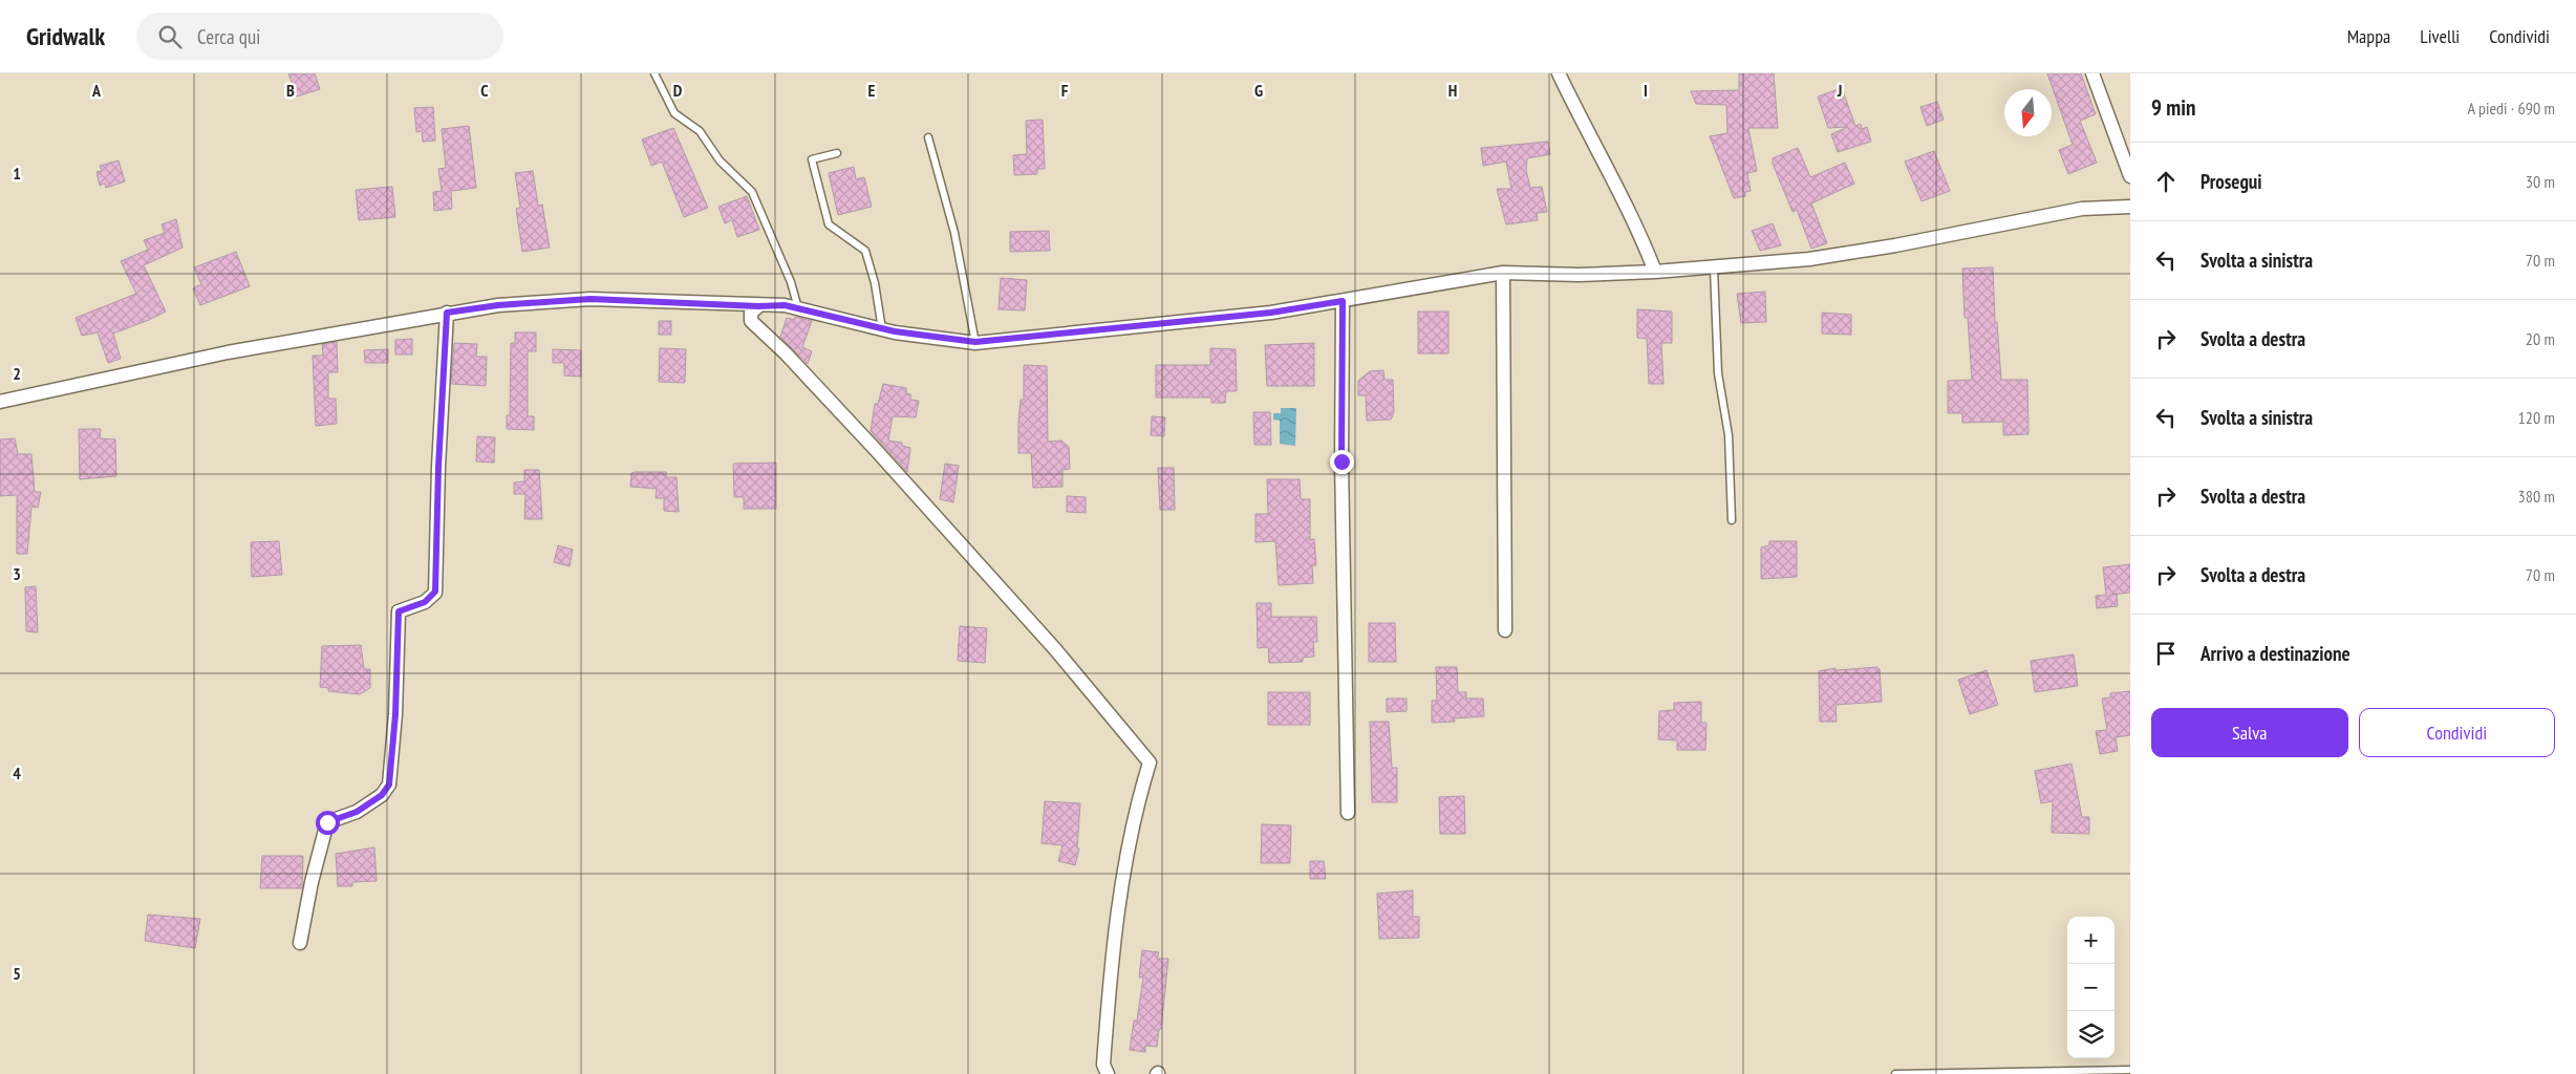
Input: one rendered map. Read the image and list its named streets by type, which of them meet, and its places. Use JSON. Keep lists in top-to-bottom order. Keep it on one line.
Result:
{"north":"bottom","page":{"header":"Gridwalk","search":"Cerca qui","nav":["Mappa","Livelli","Condividi"],"heading":["9 min","A piedi · 690 m"],"list":[["Prosegui","30 m"],["Svolta a sinistra","70 m"],["Svolta a destra","20 m"],["Svolta a sinistra","120 m"],["Svolta a destra","380 m"],["Svolta a destra","70 m"],"Arrivo a destinazione"],"buttons":["Salva","Condividi"],"map_buttons":["+","−"]},"grid":{"columns":["A","B","C","D","E","F","G","H","I","J"],"rows":["1","2","3","4","5"]}}
